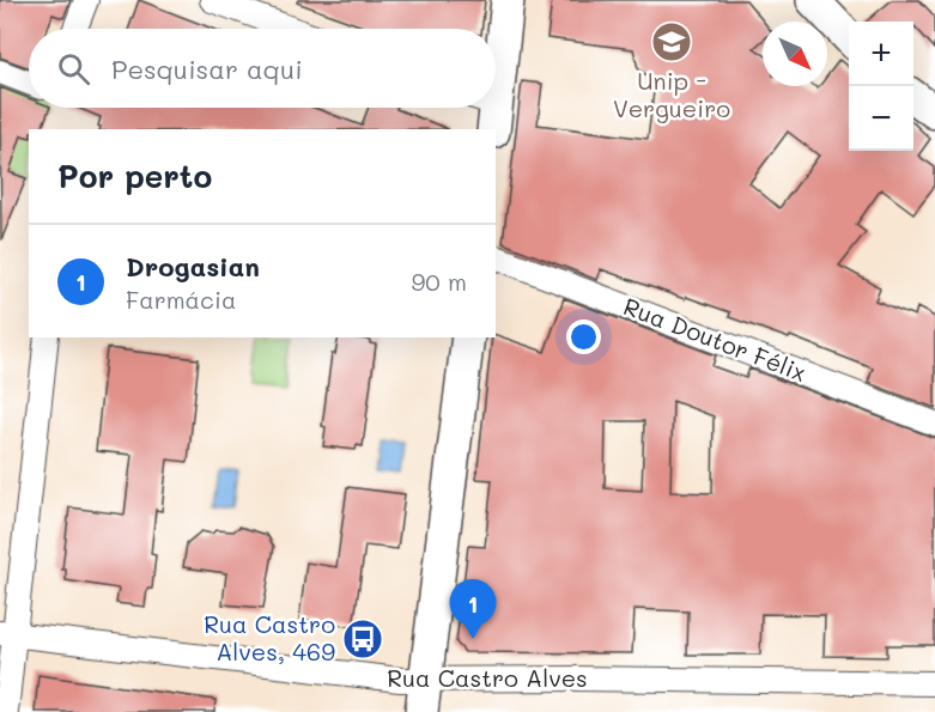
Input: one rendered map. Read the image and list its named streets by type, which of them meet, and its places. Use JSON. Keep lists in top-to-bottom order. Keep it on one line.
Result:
{"streets":{"street":["Rua Doutor Félix","Rua Castro Alves"]},"places":{"school or university":["Unip - Vergueiro"],"bus stop":["Rua Castro Alves, 469"]},"north":"bottom right","page":{"map_buttons":["+","−"],"search":"Pesquisar aqui","heading":"Por perto","list":[{"mark":"1","name":"Drogasian","note":"Farmácia","value":"90 m"}],"pins":"1"}}
